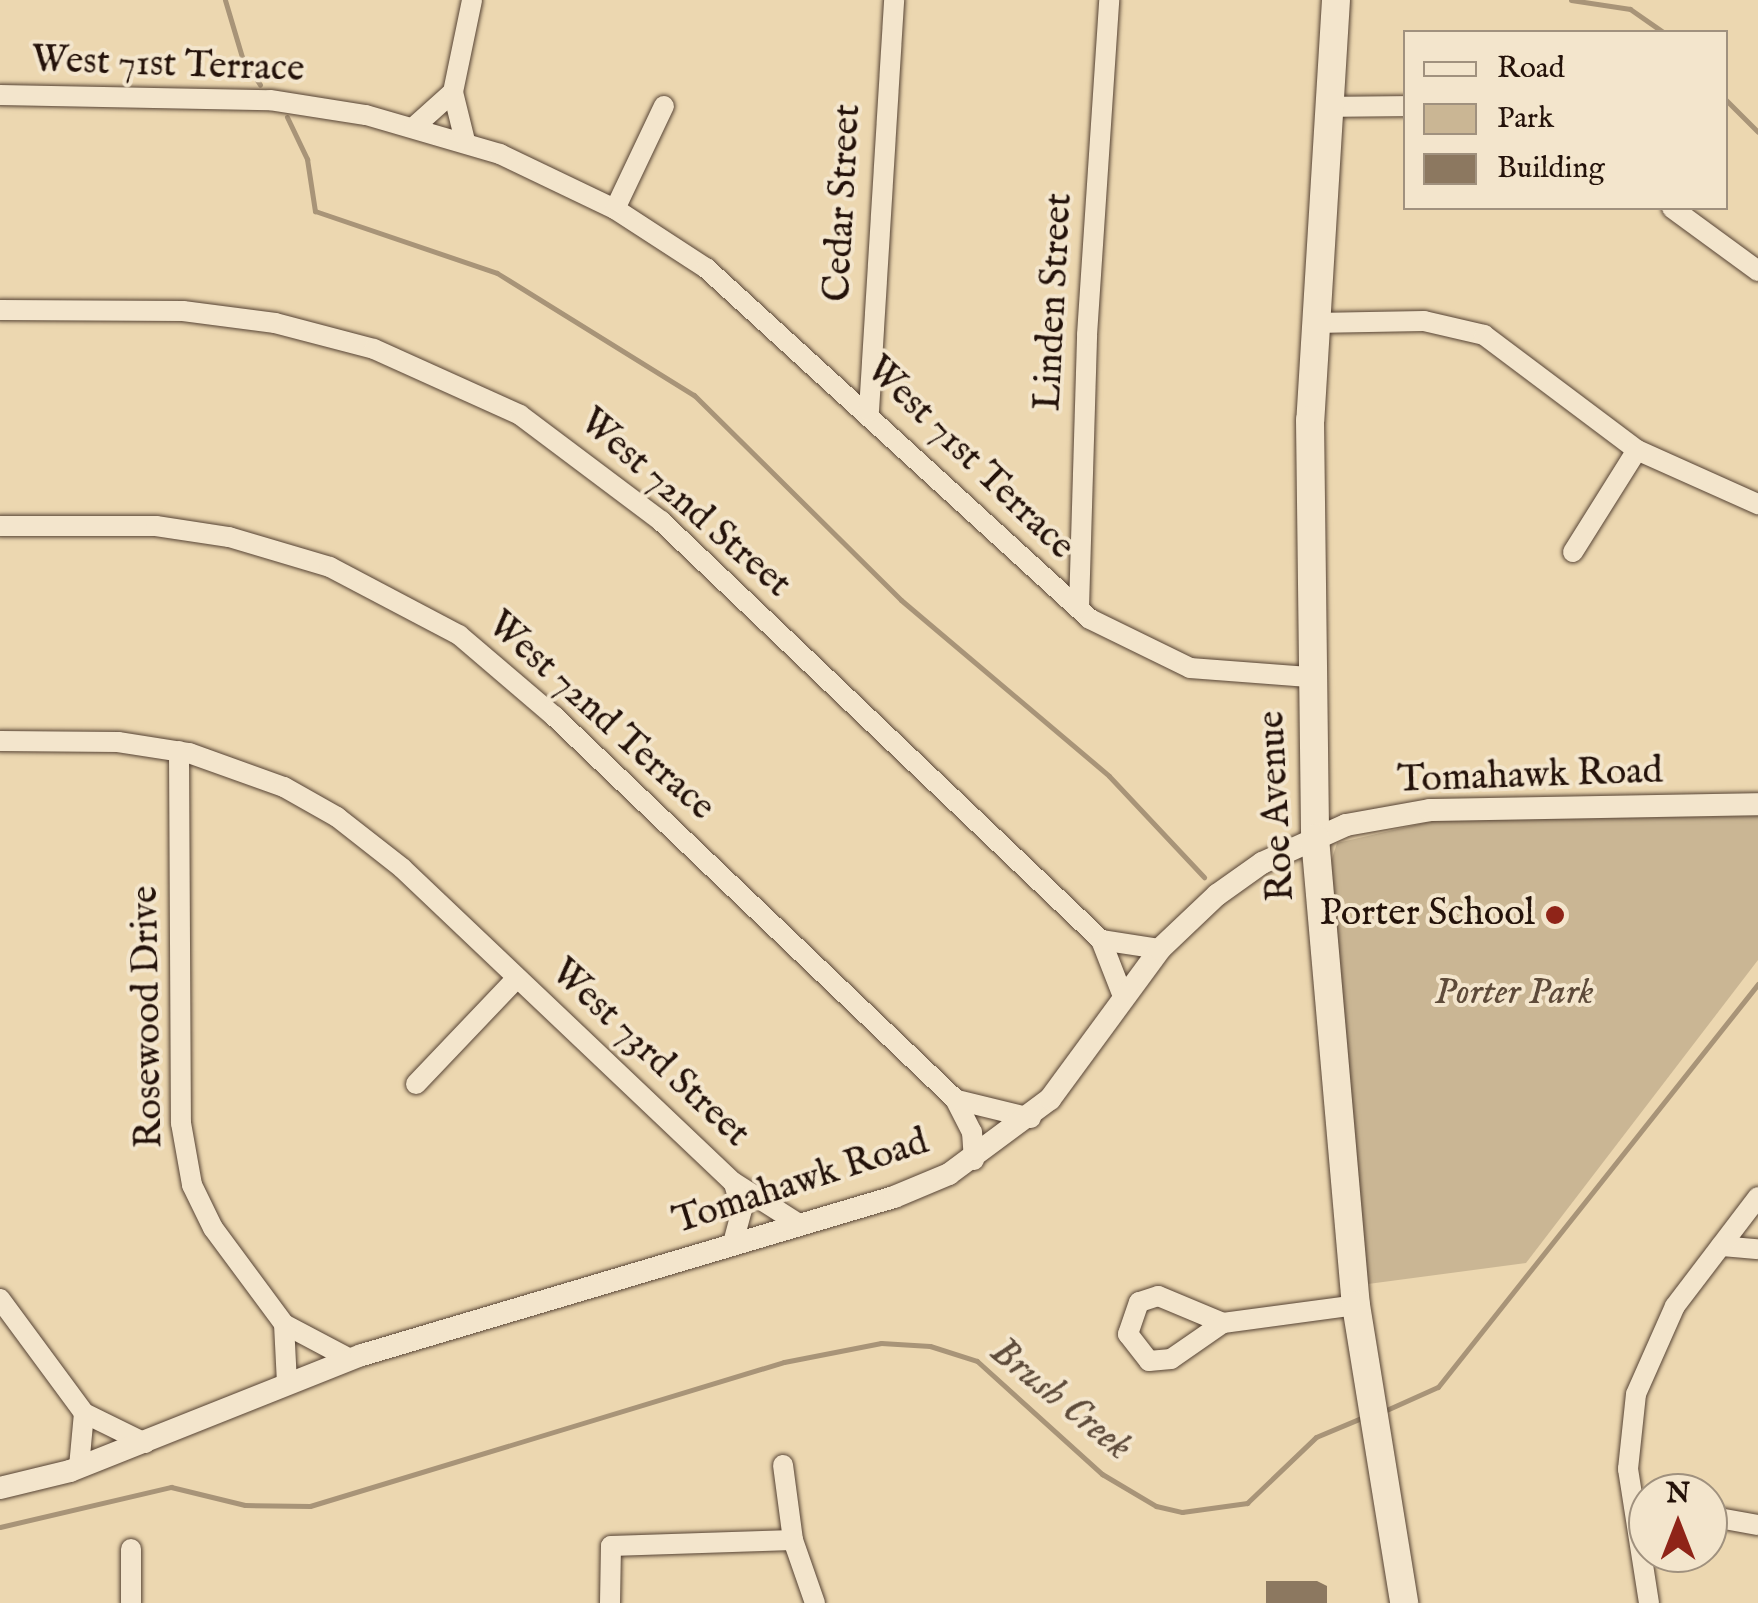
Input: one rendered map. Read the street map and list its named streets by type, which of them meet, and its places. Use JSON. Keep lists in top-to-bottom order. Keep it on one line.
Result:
{"streets":{"main road":["Roe Avenue"],"street":["West 71st Terrace","Cedar Street","Linden Street","West 72nd Street","West 72nd Terrace","Tomahawk Road","Rosewood Drive","West 73rd Street"]},"crossings":[["West 71st Terrace","Cedar Street"],["West 71st Terrace","Linden Street"],["West 71st Terrace","Roe Avenue"],["West 72nd Street","Tomahawk Road"],["West 72nd Terrace","Tomahawk Road"],["Tomahawk Road","Roe Avenue"],["Tomahawk Road","Rosewood Drive"],["Tomahawk Road","West 73rd Street"],["Rosewood Drive","West 73rd Street"]],"water":["Brush Creek"],"parks":["Porter Park"],"places":["Porter School"],"legend":["Road","Park","Building"],"north":"top"}
